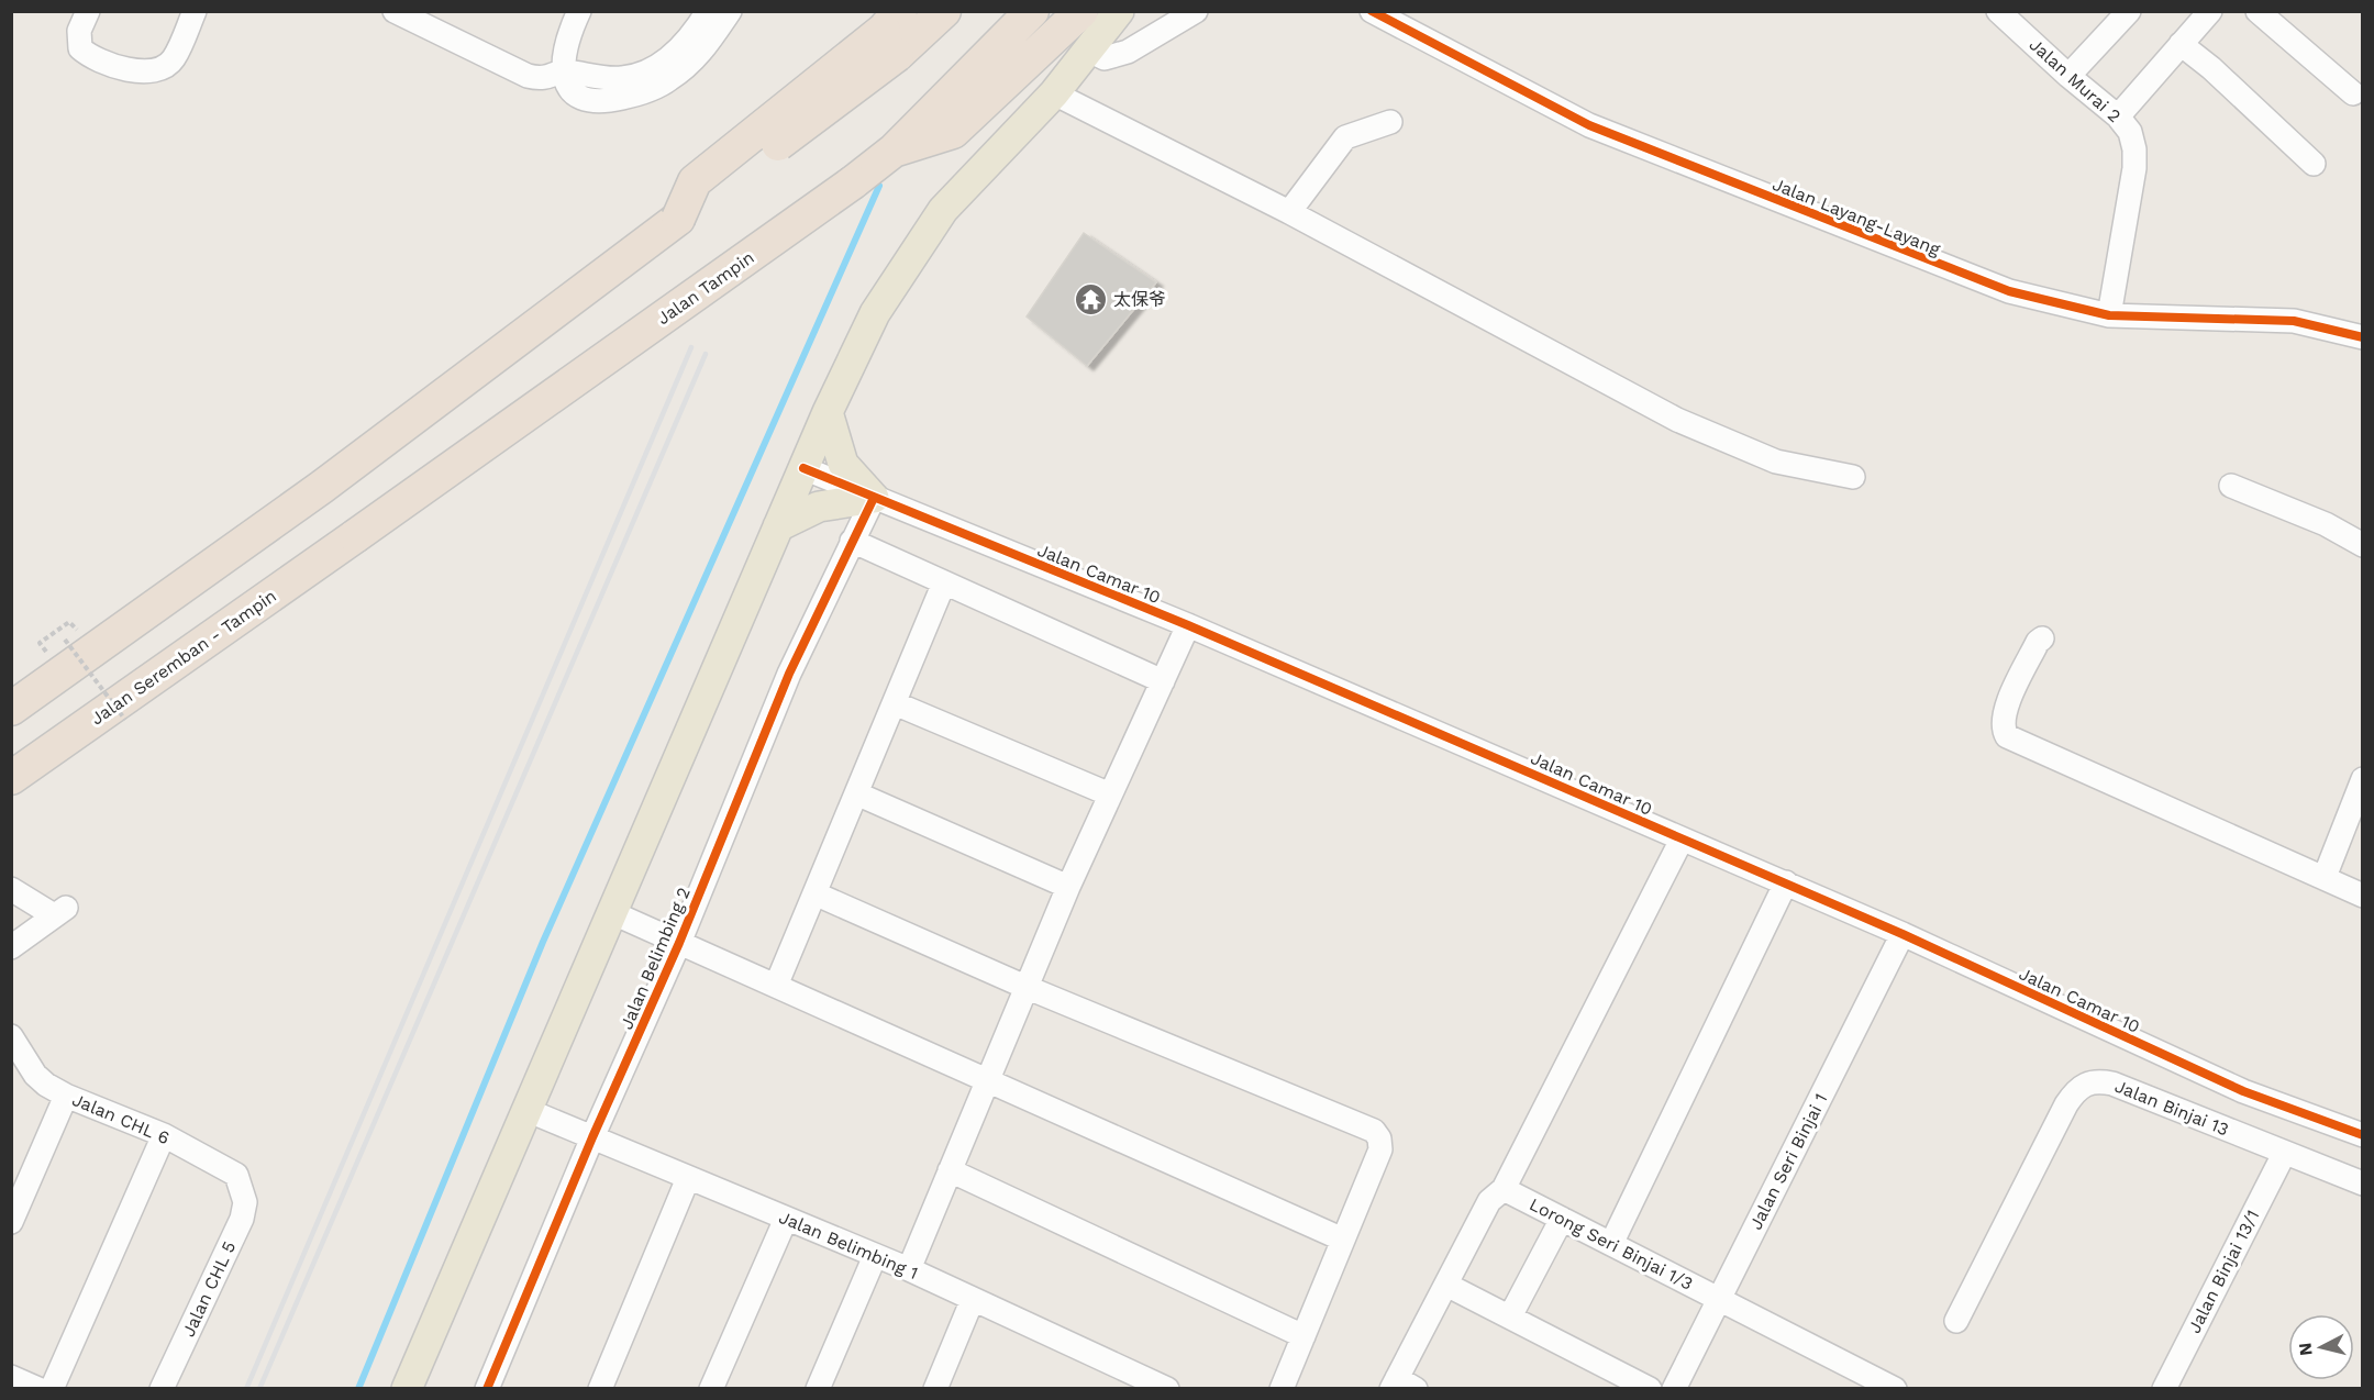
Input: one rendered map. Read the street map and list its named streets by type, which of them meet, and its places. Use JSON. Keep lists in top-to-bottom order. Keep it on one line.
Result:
{"streets":{"highway":["Jalan Tampin","Jalan Seremban - Tampin"],"street":["Jalan Murai 2","Jalan Layang-Layang","Jalan Camar 10","Jalan Belimbing 2","Jalan Binjai 13","Jalan CHL 6","Jalan Seri Binjai 1","Lorong Seri Binjai 1/3","Jalan Belimbing 1","Jalan Binjai 13/1","Jalan CHL 5"]},"crossings":[["Jalan Murai 2","Jalan Layang-Layang"],["Jalan Tampin","Jalan Seremban - Tampin"],["Jalan Camar 10","Jalan Belimbing 2"],["Jalan Camar 10","Jalan Seri Binjai 1"],["Jalan Belimbing 2","Jalan Belimbing 1"],["Jalan Binjai 13","Jalan Binjai 13/1"],["Jalan CHL 6","Jalan CHL 5"],["Jalan Seri Binjai 1","Lorong Seri Binjai 1/3"]],"places":{"temple":["太保爷"]},"north":"left"}
